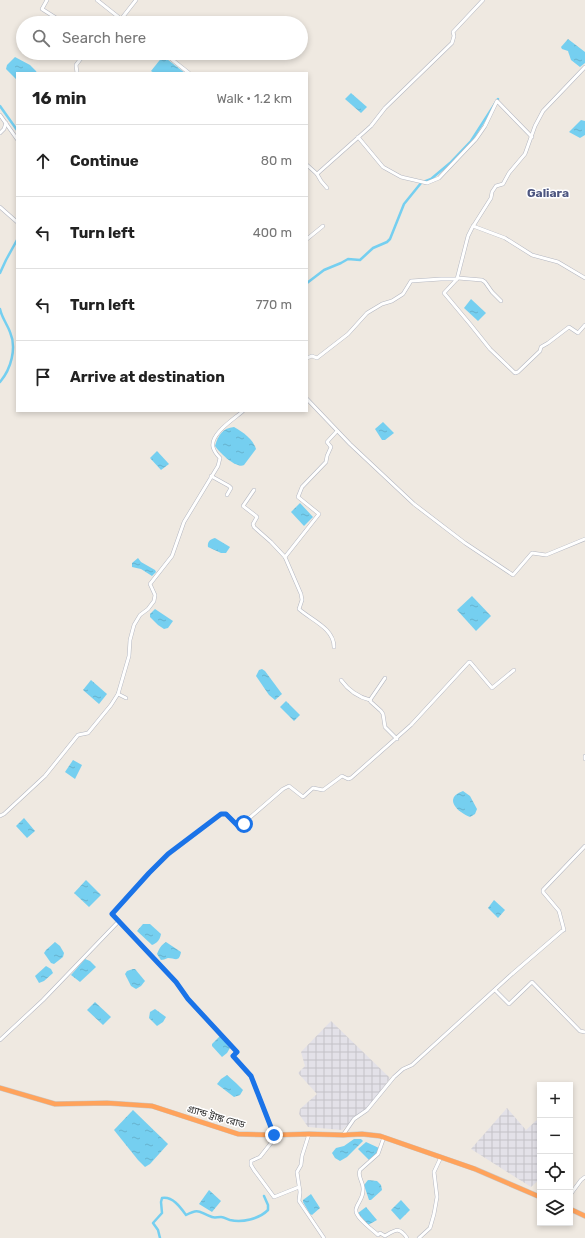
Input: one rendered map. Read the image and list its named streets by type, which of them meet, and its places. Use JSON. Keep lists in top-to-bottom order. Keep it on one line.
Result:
{"streets":{"highway":["গ্র্যান্ড ট্রাঙ্ক রোড"]},"districts":["Galiara"],"page":{"search":"Search here","heading":["16 min","Walk · 1.2 km"],"list":[["Continue","80 m"],["Turn left","400 m"],["Turn left","770 m"],"Arrive at destination"],"map_buttons":["+","−"]}}
